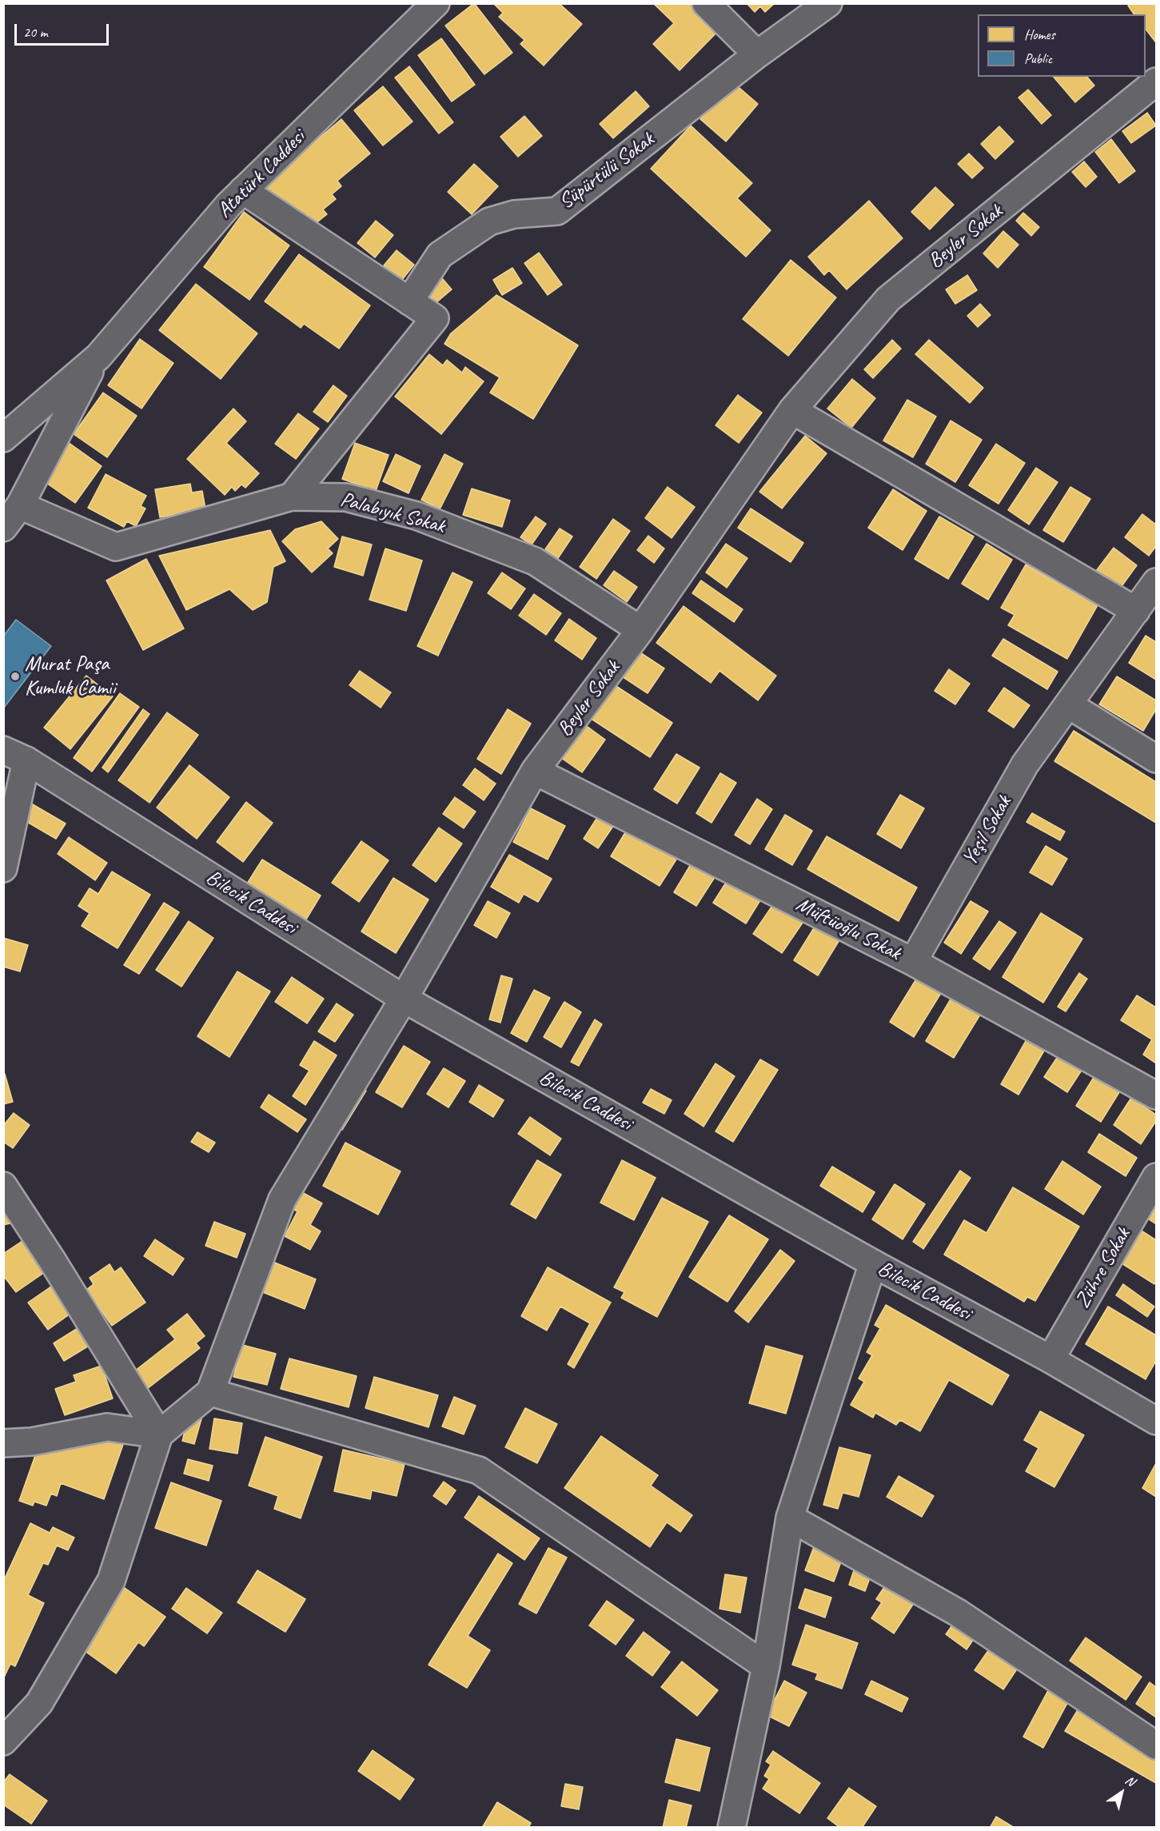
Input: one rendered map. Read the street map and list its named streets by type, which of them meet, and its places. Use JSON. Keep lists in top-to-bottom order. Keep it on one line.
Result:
{"streets":{"street":["Süpürtülü Sokak","Atatürk Caddesi","Beyler Sokak","Palabıyık Sokak","Yeşil Sokak","Bilecik Caddesi","Müftüoğlu Sokak","Zühre Sokak"]},"crossings":[["Atatürk Caddesi","Palabıyık Sokak"],["Beyler Sokak","Palabıyık Sokak"],["Beyler Sokak","Bilecik Caddesi"],["Beyler Sokak","Müftüoğlu Sokak"],["Yeşil Sokak","Müftüoğlu Sokak"],["Bilecik Caddesi","Zühre Sokak"]],"places":["Murat Paşa Kumluk Camii"],"legend":["Homes","Public"],"scale_bar":"20 m","north":"top right"}
